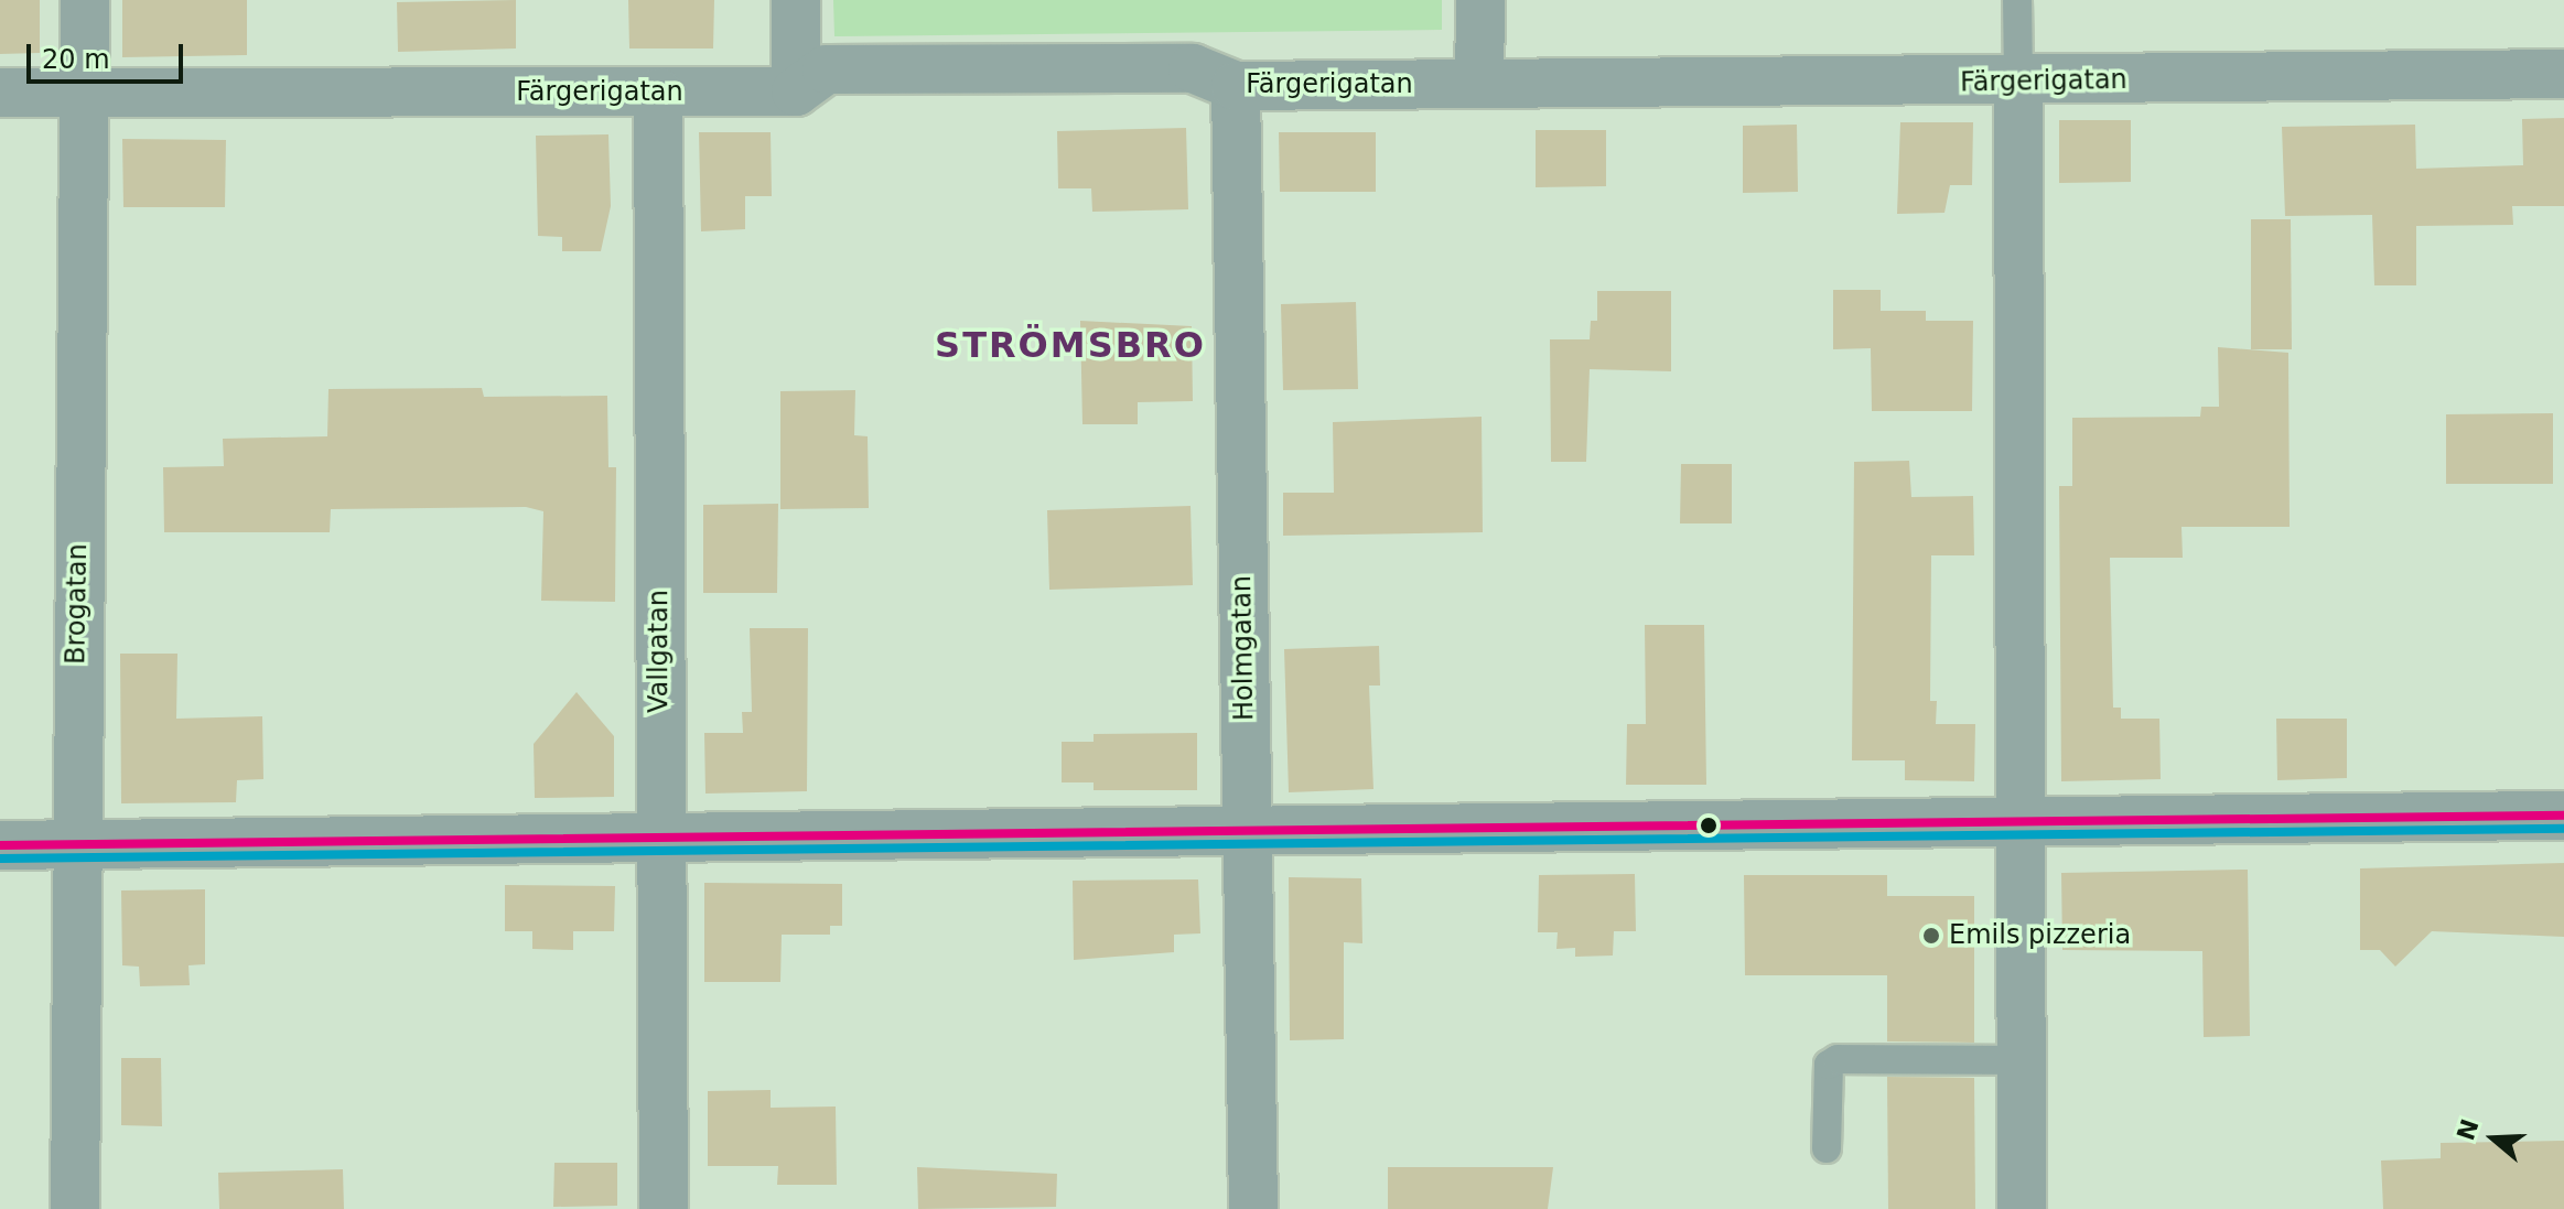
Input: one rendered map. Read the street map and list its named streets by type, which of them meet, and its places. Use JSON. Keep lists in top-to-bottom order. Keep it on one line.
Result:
{"streets":{"street":["Färgerigatan","Brogatan","Holmgatan","Vallgatan"]},"crossings":[["Färgerigatan","Brogatan"],["Färgerigatan","Holmgatan"],["Färgerigatan","Vallgatan"]],"districts":["STRÖMSBRO"],"places":["Emils pizzeria"],"scale_bar":"20 m","north":"left"}
